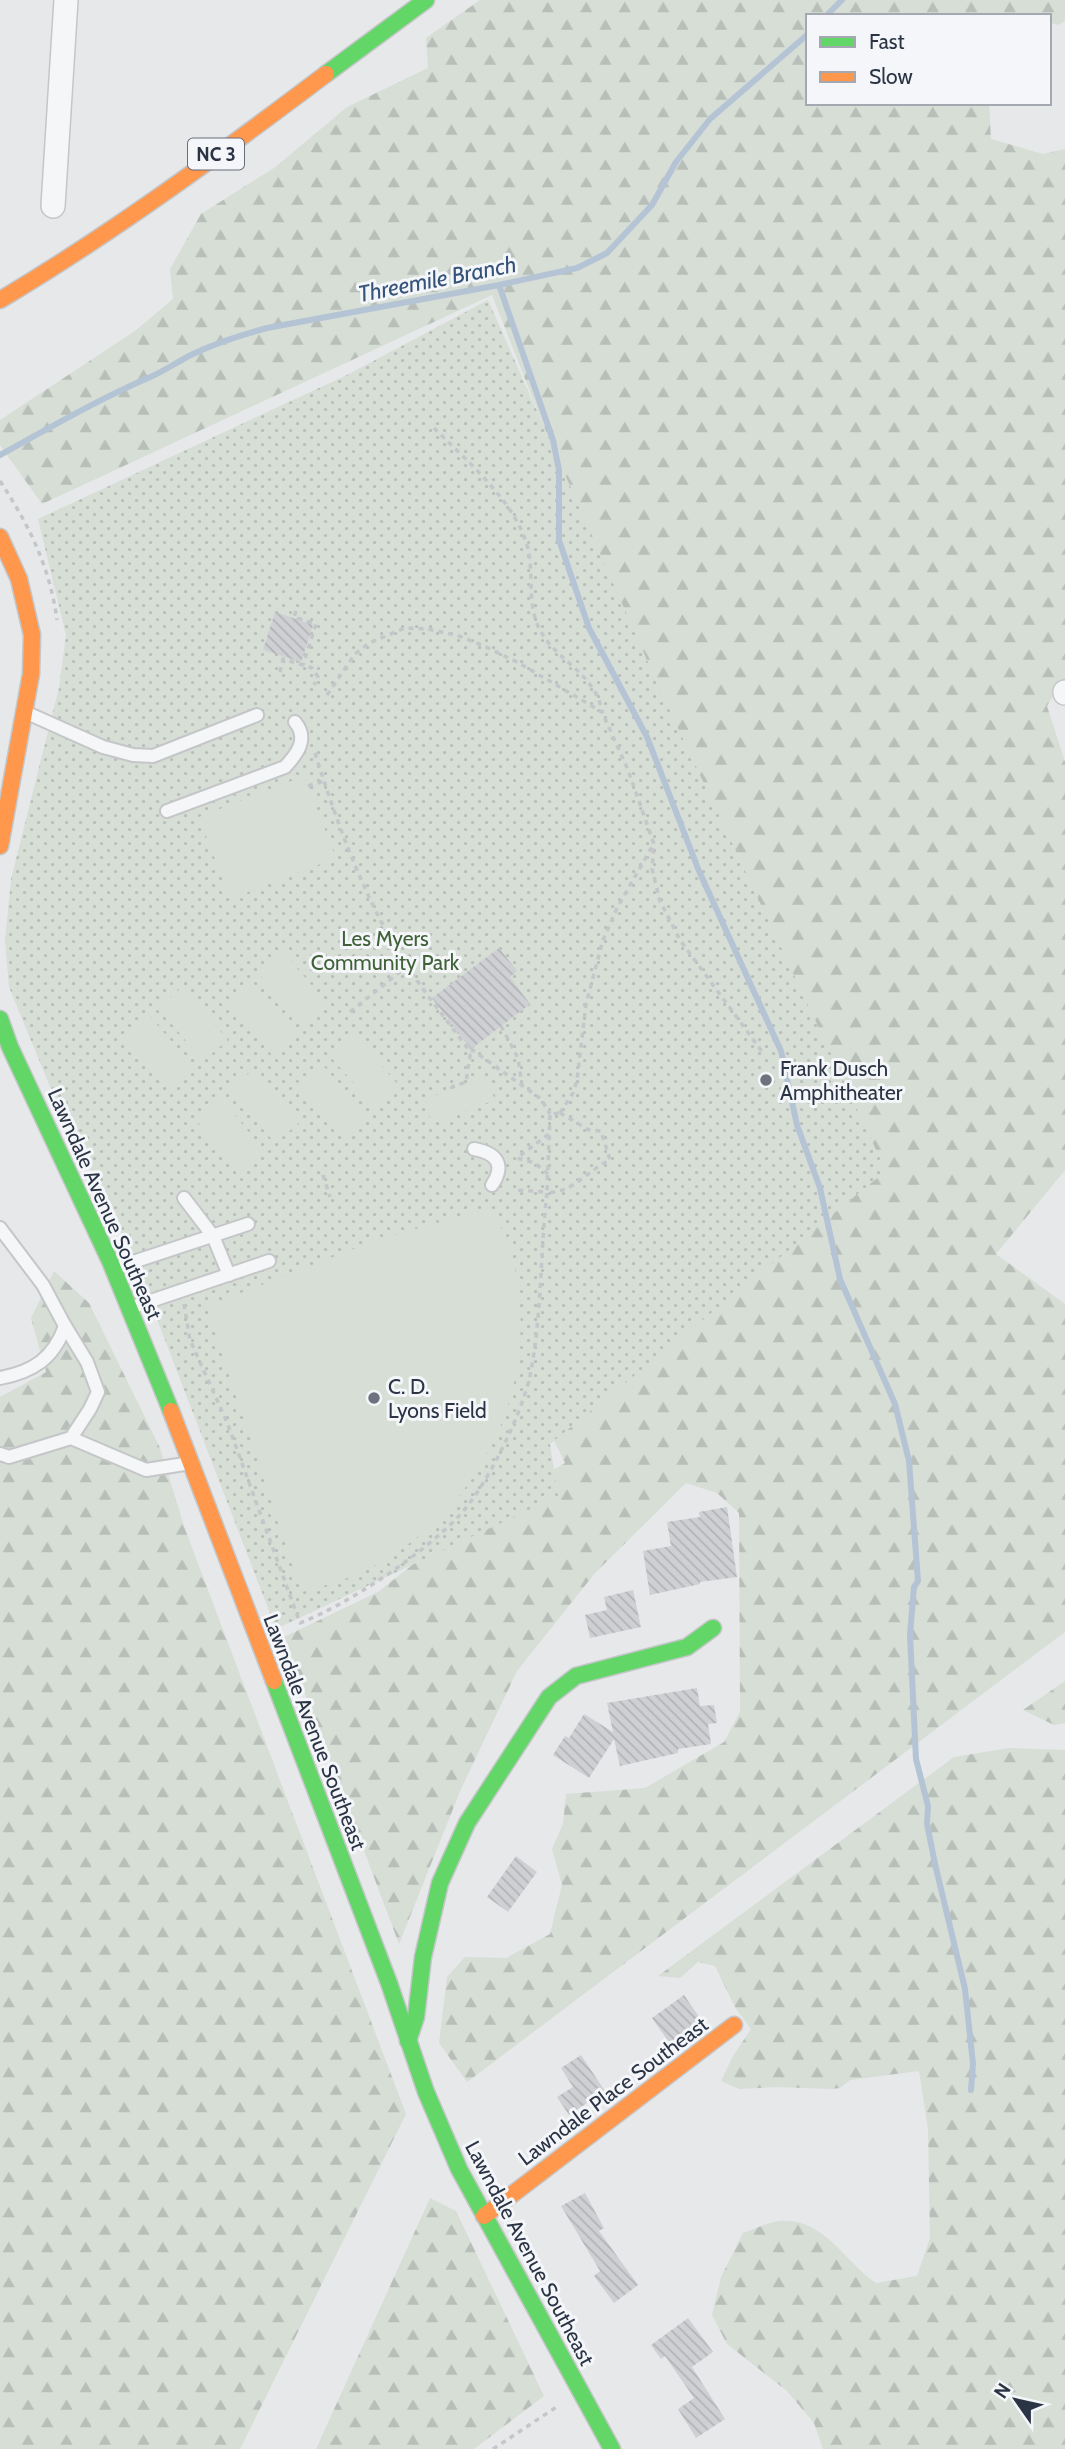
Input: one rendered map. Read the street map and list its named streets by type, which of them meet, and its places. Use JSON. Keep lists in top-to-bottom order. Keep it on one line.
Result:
{"streets":{"street":["NC 3","Lawndale Avenue Southeast","Lawndale Place Southeast"]},"crossings":[["Lawndale Avenue Southeast","Lawndale Place Southeast"]],"water":["Threemile Branch"],"parks":["Les Myers Community Park"],"places":["Frank Dusch Amphitheater","C. D. Lyons Field"],"legend":["Fast","Slow"],"north":"top left"}
